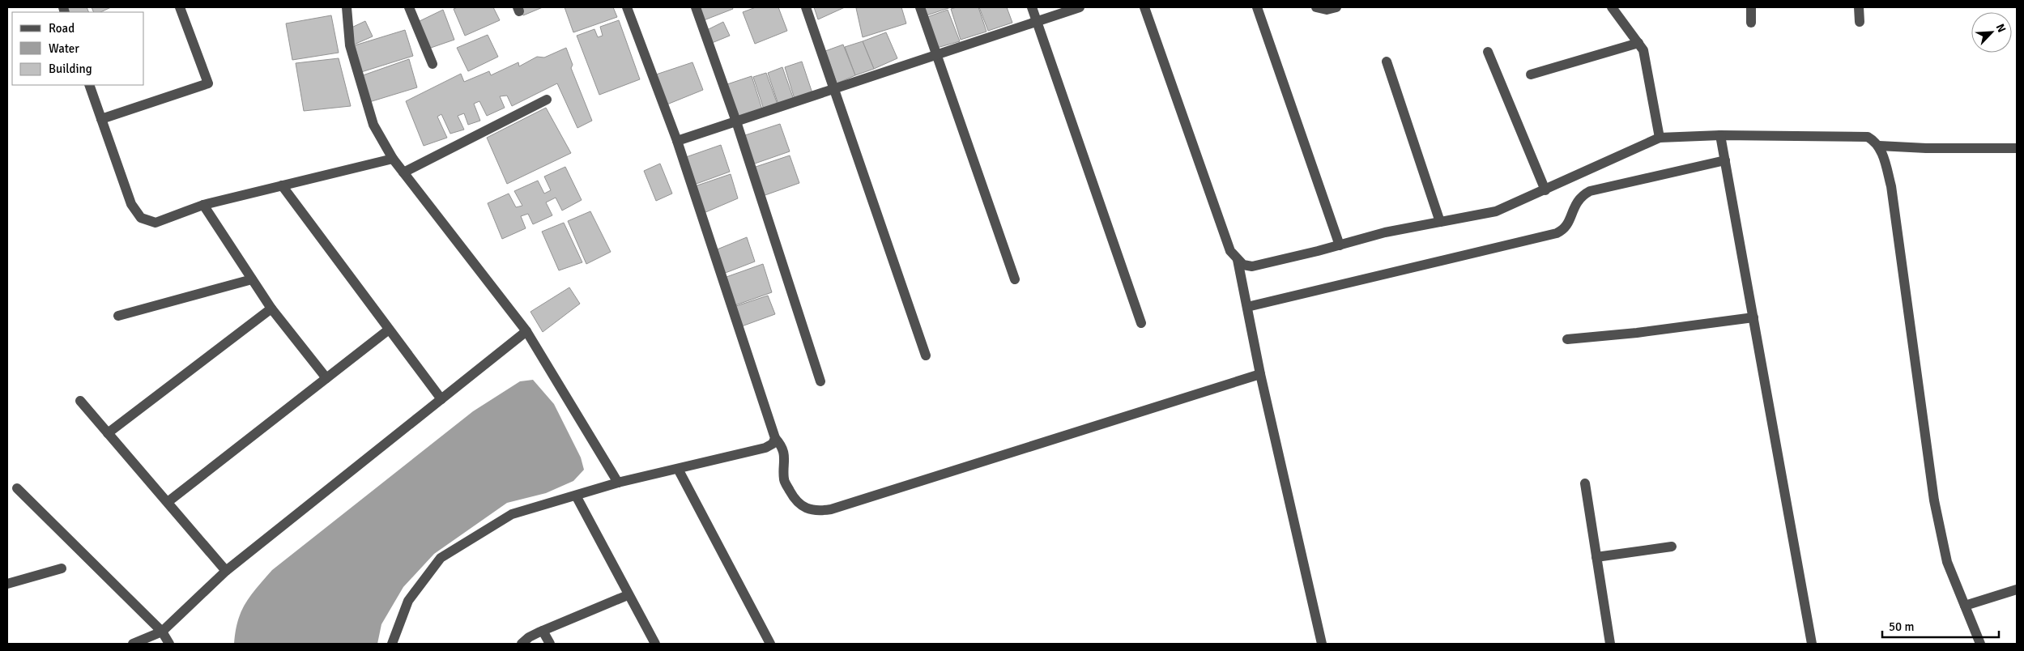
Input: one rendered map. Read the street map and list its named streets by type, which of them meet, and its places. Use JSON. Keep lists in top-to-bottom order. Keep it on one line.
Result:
{"legend":["Road","Water","Building"],"scale_bar":"50 m","north":"top right"}
